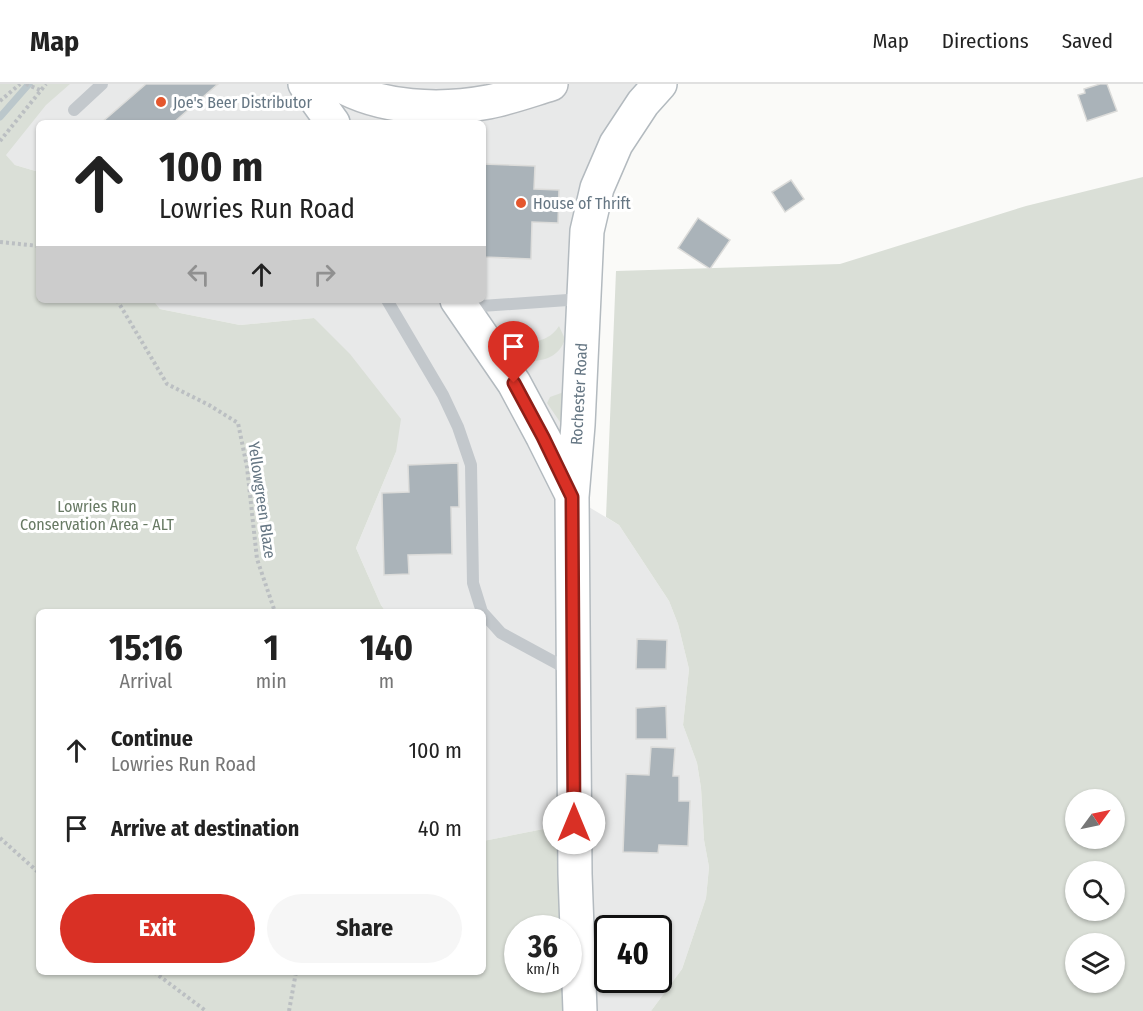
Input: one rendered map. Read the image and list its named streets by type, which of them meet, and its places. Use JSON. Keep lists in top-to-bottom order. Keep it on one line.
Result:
{"streets":{"street":["Rochester Road"],"path":["Yellowgreen Blaze"]},"parks":["Lowries Run Conservation Area - ALT"],"places":["Joe's Beer Distributor","House of Thrift"],"north":"top right","page":{"header":"Map","nav":["Map","Directions","Saved"],"turn":["100 m","Lowries Run Road"],"eta":["15:16","Arrival","1","min","140","m"],"list":[{"name":"Continue","note":"Lowries Run Road","value":"100 m"},{"name":"Arrive at destination","value":"40 m"}],"buttons":["Exit","Share"],"speed":"36 km/h","limit":"40"}}
